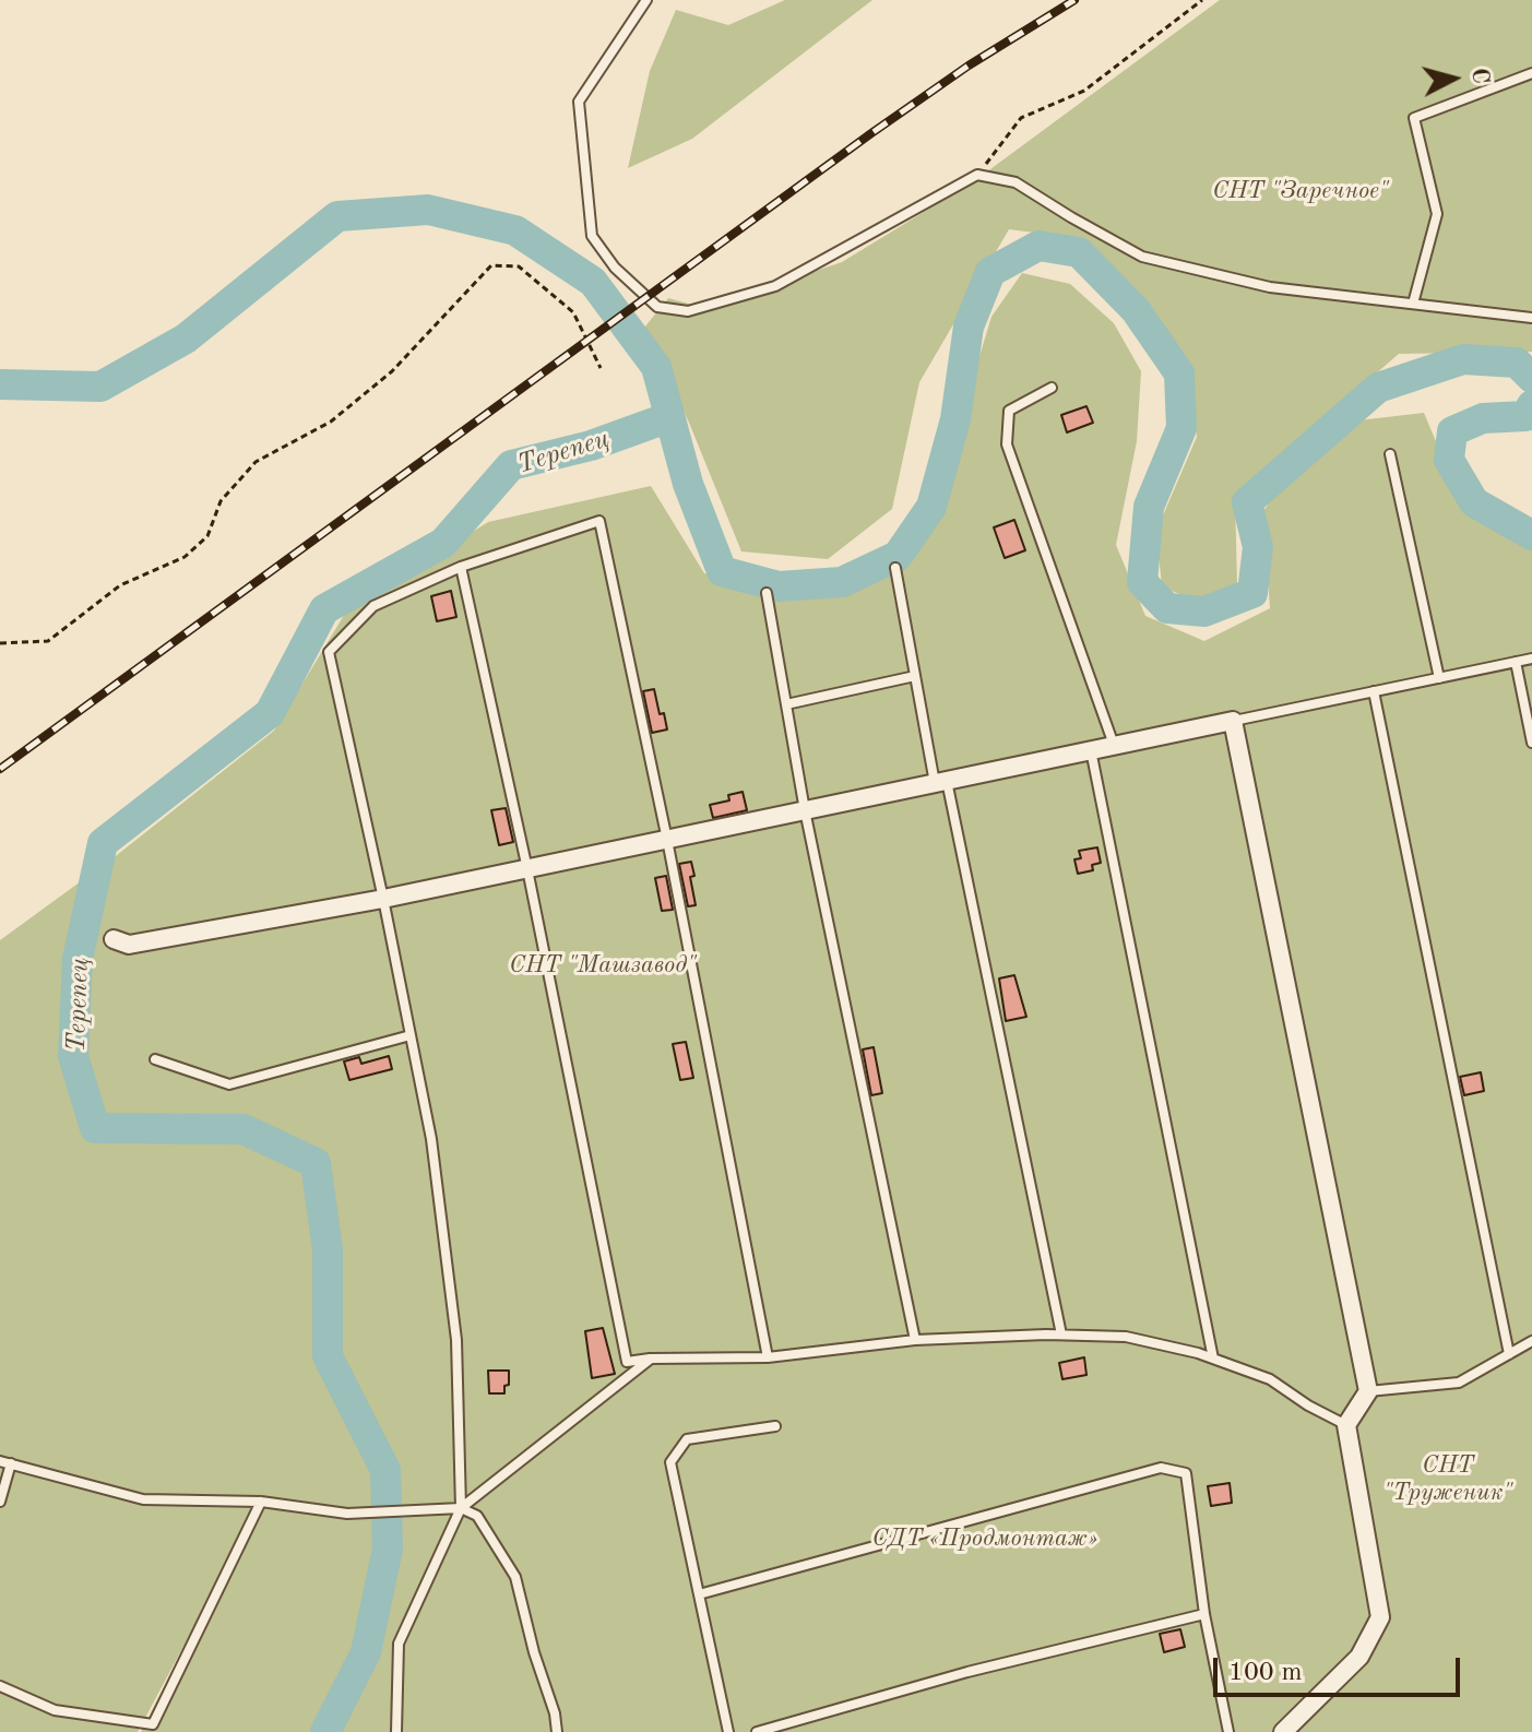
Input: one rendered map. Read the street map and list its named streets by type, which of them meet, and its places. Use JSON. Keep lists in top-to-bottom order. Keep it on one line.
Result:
{"water":["Терепец"],"parks":["СНТ \"Заречное\"","СНТ \"Машзавод\"","СНТ \"Труженик\"","СДТ «Продмонтаж»"],"scale_bar":"100 m","north":"right"}
